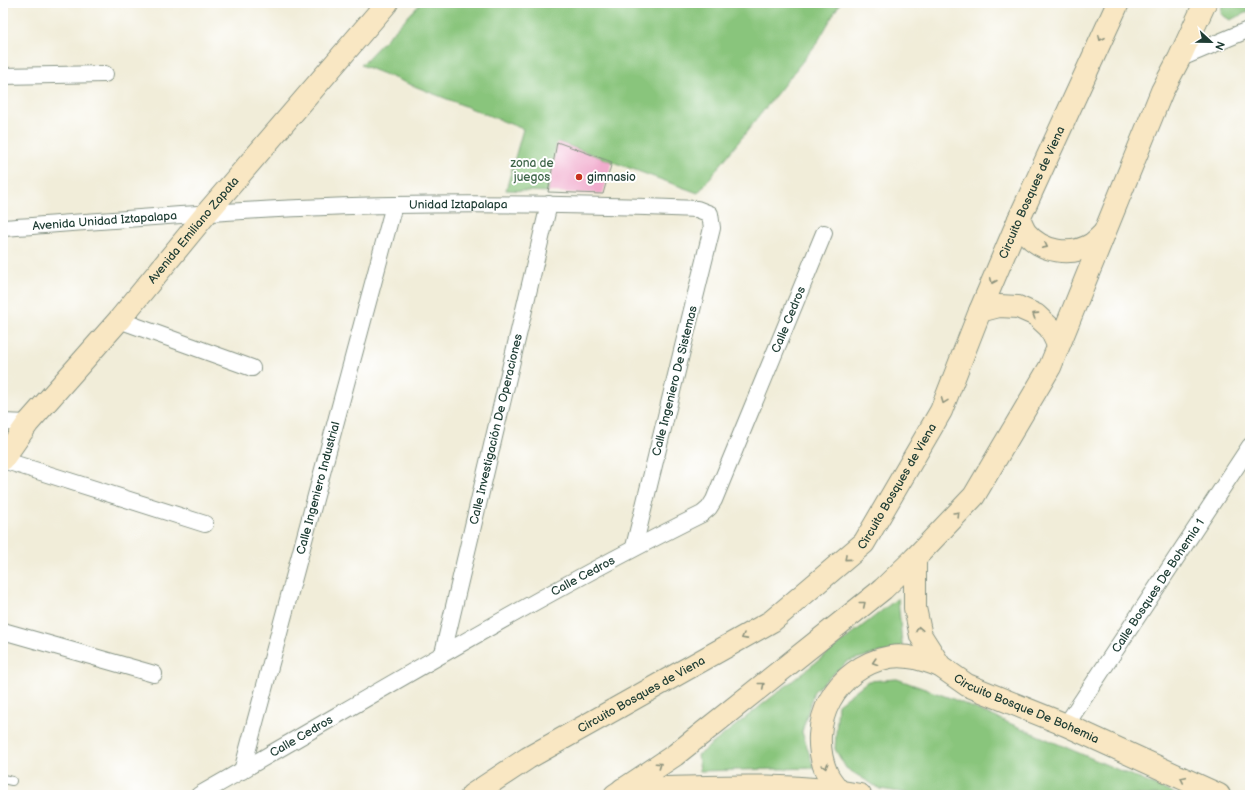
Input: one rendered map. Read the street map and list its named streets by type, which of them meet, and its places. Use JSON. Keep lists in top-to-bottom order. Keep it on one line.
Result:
{"streets":{"main road":["Circuito Bosques de Viena","Avenida Emiliano Zapata","Circuito Bosque De Bohemia"],"street":["Unidad Iztapalapa","Avenida Unidad Iztapalapa","Calle Cedros","Calle Ingeniero De Sistemas","Calle Investigación De Operaciones","Calle Ingeniero Industrial","Calle Bosques De Bohemia 1"]},"crossings":[["Unidad Iztapalapa","Avenida Unidad Iztapalapa"],["Unidad Iztapalapa","Avenida Emiliano Zapata"],["Unidad Iztapalapa","Calle Ingeniero De Sistemas"],["Unidad Iztapalapa","Calle Investigación De Operaciones"],["Unidad Iztapalapa","Calle Ingeniero Industrial"],["Avenida Unidad Iztapalapa","Avenida Emiliano Zapata"],["Calle Cedros","Calle Ingeniero De Sistemas"],["Calle Cedros","Calle Investigación De Operaciones"],["Calle Cedros","Calle Ingeniero Industrial"],["Calle Bosques De Bohemia 1","Circuito Bosque De Bohemia"]],"one_way":["Circuito Bosque De Bohemia"],"parks":["zona de juegos"],"places":["gimnasio"],"north":"right"}
